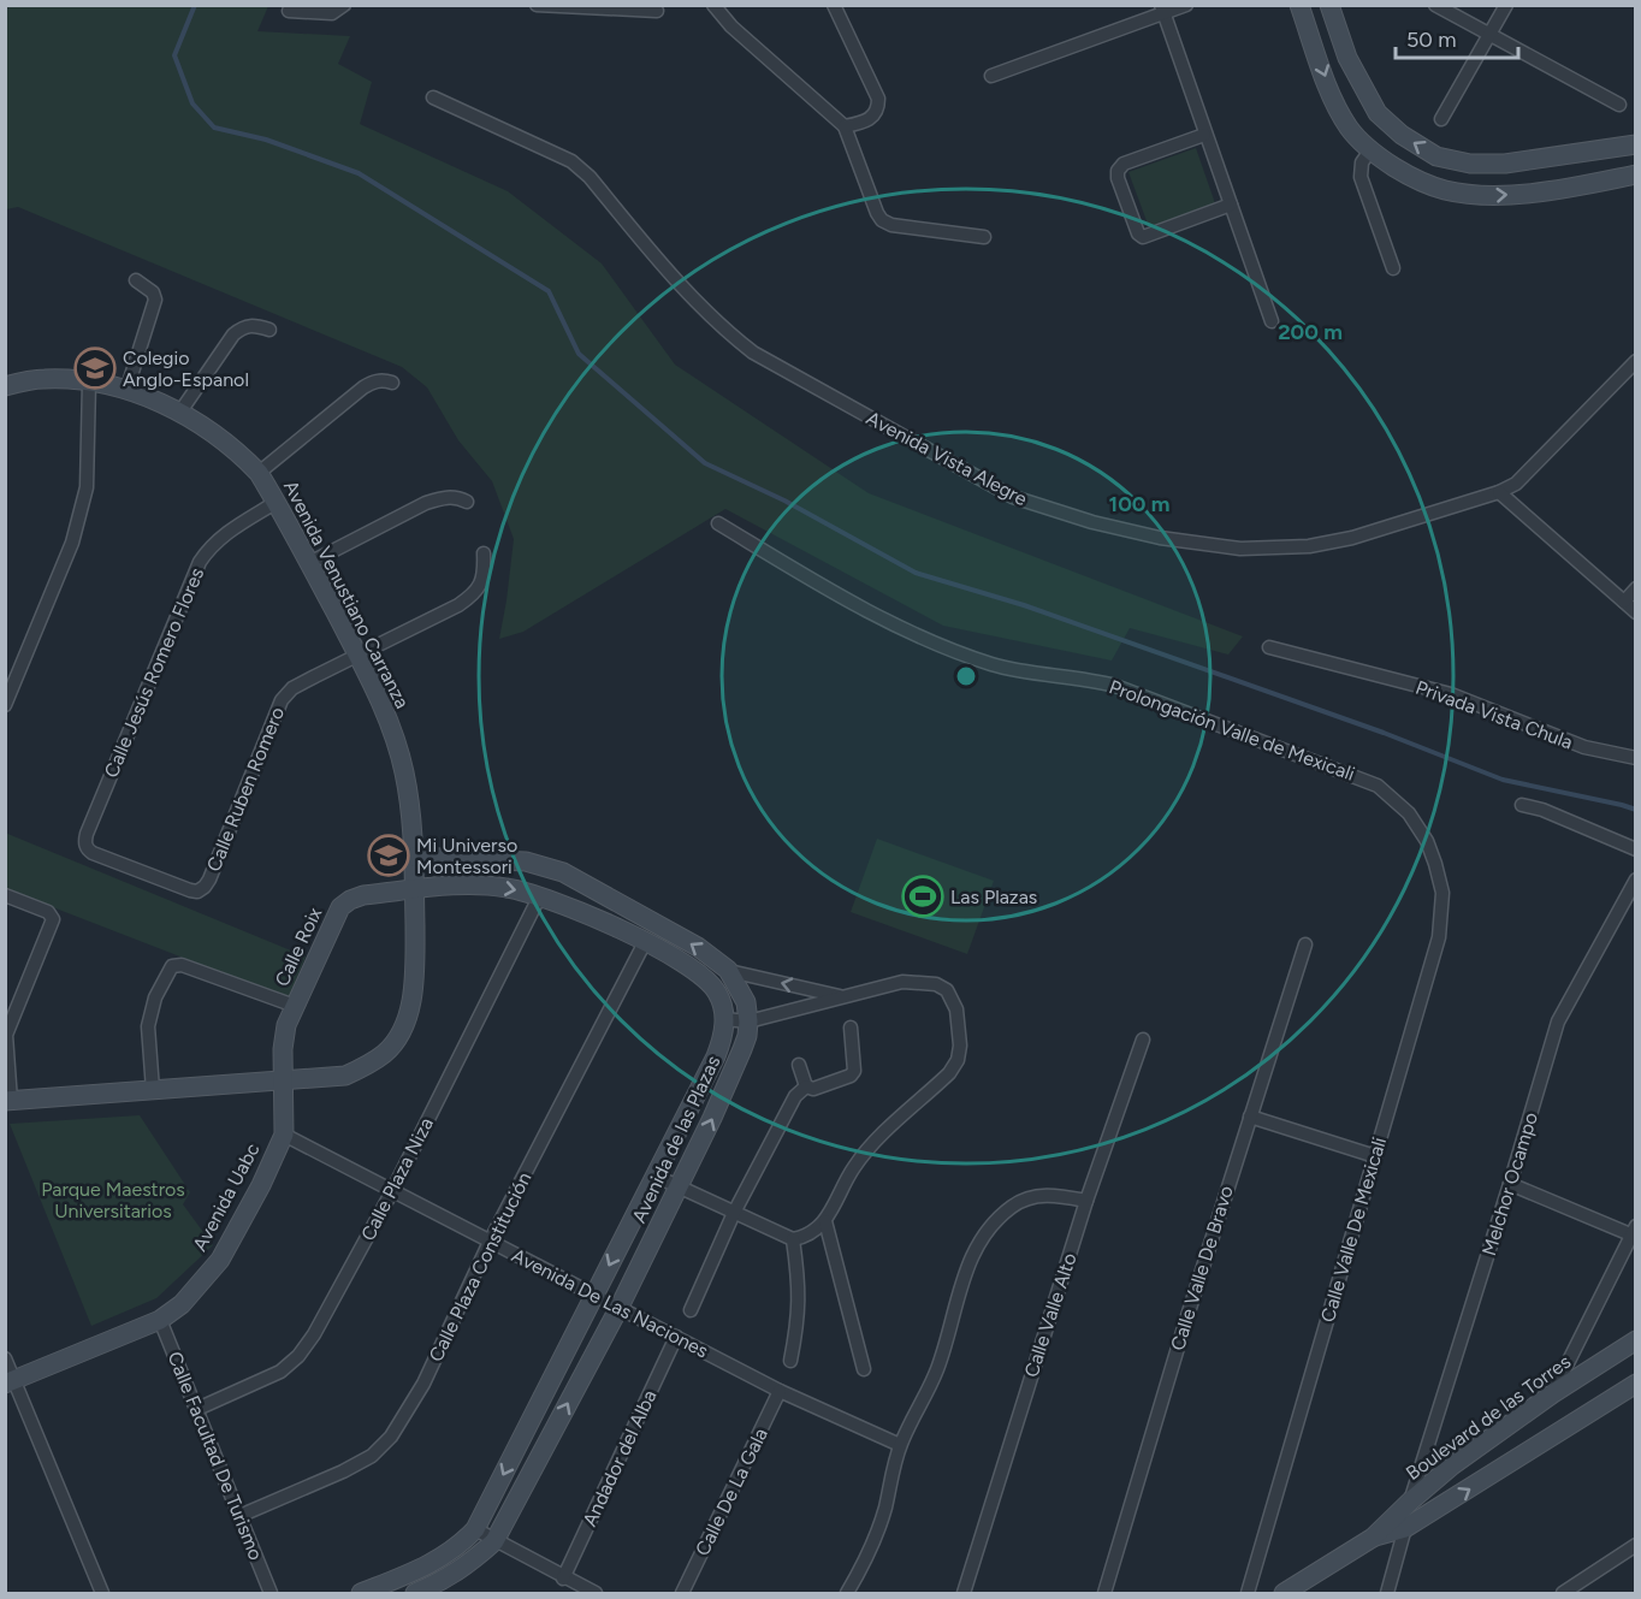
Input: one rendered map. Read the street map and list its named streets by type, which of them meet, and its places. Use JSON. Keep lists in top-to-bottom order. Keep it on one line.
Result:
{"streets":{"street":["Avenida Vista Alegre","Avenida Venustiano Carranza","Calle Jesús Romero Flores","Privada Vista Chula","Prolongación Valle de Mexicali","Calle Ruben Romero","Calle Roix","Avenida de las Plazas","Calle Plaza Niza","Melchor Ocampo","Avenida Uabc","Calle Valle De Mexicali","Calle Plaza Constitución","Calle Valle De Bravo","Avenida De Las Naciones","Calle Valle Alto","Boulevard de las Torres","Calle Facultad De Turismo","Andador del Alba","Calle De La Gala"]},"crossings":[["Avenida Venustiano Carranza","Calle Jesús Romero Flores"],["Avenida Venustiano Carranza","Calle Ruben Romero"],["Avenida Venustiano Carranza","Calle Roix"],["Avenida Venustiano Carranza","Avenida Uabc"],["Calle Jesús Romero Flores","Calle Ruben Romero"],["Prolongación Valle de Mexicali","Calle Valle De Mexicali"],["Calle Roix","Avenida Uabc"],["Avenida de las Plazas","Avenida De Las Naciones"],["Calle Plaza Niza","Avenida De Las Naciones"],["Calle Plaza Niza","Calle Facultad De Turismo"],["Melchor Ocampo","Boulevard de las Torres"],["Avenida Uabc","Avenida De Las Naciones"],["Avenida Uabc","Calle Facultad De Turismo"],["Calle Plaza Constitución","Avenida De Las Naciones"],["Calle Plaza Constitución","Calle Facultad De Turismo"],["Avenida De Las Naciones","Andador del Alba"],["Avenida De Las Naciones","Calle De La Gala"]],"parks":["Parque Maestros Universitarios"],"places":{"school or university":["Colegio Anglo-Espanol","Mi Universo Montessori"],"sports":["Las Plazas"]},"scale_bar":"50 m","rings":["200 m","100 m"]}
